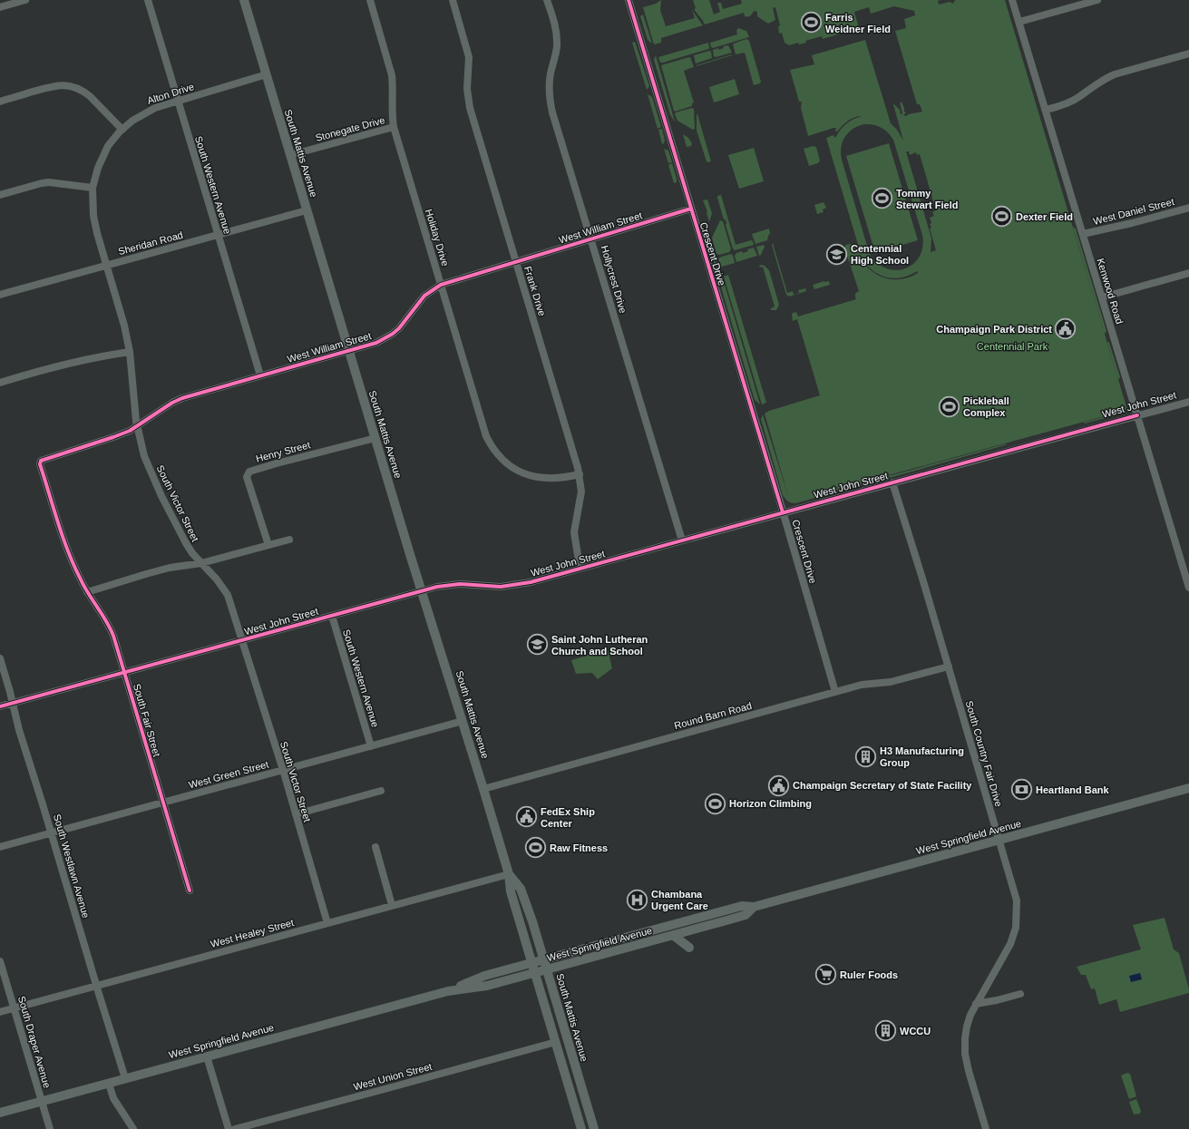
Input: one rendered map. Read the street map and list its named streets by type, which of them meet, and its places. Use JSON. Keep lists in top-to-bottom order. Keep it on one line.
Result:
{"streets":{"main road":["South Mattis Avenue","West Springfield Avenue"],"street":["Alton Drive","Stonegate Drive","South Western Avenue","West Daniel Street","West William Street","Holiday Drive","Sheridan Road","Crescent Drive","Hollycrest Drive","Frank Drive","Kenwood Road","West John Street","Henry Street","South Victor Street","Round Barn Road","South Fair Street","South Country Fair Drive","West Green Street","South Westlawn Avenue","West Healey Street","South Draper Avenue","West Union Street"]},"crossings":[["Alton Drive","South Mattis Avenue"],["Alton Drive","South Western Avenue"],["Alton Drive","Sheridan Road"],["Alton Drive","South Victor Street"],["Stonegate Drive","South Mattis Avenue"],["Stonegate Drive","Holiday Drive"],["South Mattis Avenue","West William Street"],["South Mattis Avenue","Sheridan Road"],["South Mattis Avenue","West John Street"],["South Mattis Avenue","Henry Street"],["South Mattis Avenue","Round Barn Road"],["South Mattis Avenue","West Green Street"],["South Mattis Avenue","West Springfield Avenue"],["South Mattis Avenue","West Healey Street"],["South Mattis Avenue","West Union Street"],["South Western Avenue","West William Street"],["South Western Avenue","Sheridan Road"],["South Western Avenue","West John Street"],["South Western Avenue","West Green Street"],["West Daniel Street","Kenwood Road"],["West William Street","Holiday Drive"],["West William Street","Crescent Drive"],["West William Street","Hollycrest Drive"],["West William Street","Frank Drive"],["West William Street","South Victor Street"],["West William Street","South Fair Street"],["Holiday Drive","Frank Drive"],["Sheridan Road","South Victor Street"],["Crescent Drive","West John Street"],["Crescent Drive","Round Barn Road"],["Hollycrest Drive","West John Street"],["Frank Drive","West John Street"],["Kenwood Road","West John Street"],["West John Street","South Victor Street"],["West John Street","South Fair Street"],["West John Street","South Country Fair Drive"],["West John Street","South Westlawn Avenue"],["South Victor Street","West Green Street"],["South Victor Street","West Healey Street"],["Round Barn Road","South Country Fair Drive"],["South Fair Street","West Green Street"],["South Country Fair Drive","West Springfield Avenue"],["West Green Street","South Westlawn Avenue"],["West Springfield Avenue","South Westlawn Avenue"],["West Springfield Avenue","South Draper Avenue"],["South Westlawn Avenue","West Healey Street"],["West Healey Street","South Draper Avenue"]],"parks":["Centennial Park"],"places":{"sports":["Farris Weidner Field","Tommy Stewart Field","Dexter Field","Pickleball Complex","Horizon Climbing","Raw Fitness"],"school or university":["Centennial High School","Saint John Lutheran Church and School"],"public building":["Champaign Park District","Champaign Secretary of State Facility","FedEx Ship Center"],"building":["H3 Manufacturing Group","WCCU"],"bank":["Heartland Bank"],"hospital":["Chambana Urgent Care"],"supermarket":["Ruler Foods"]}}
